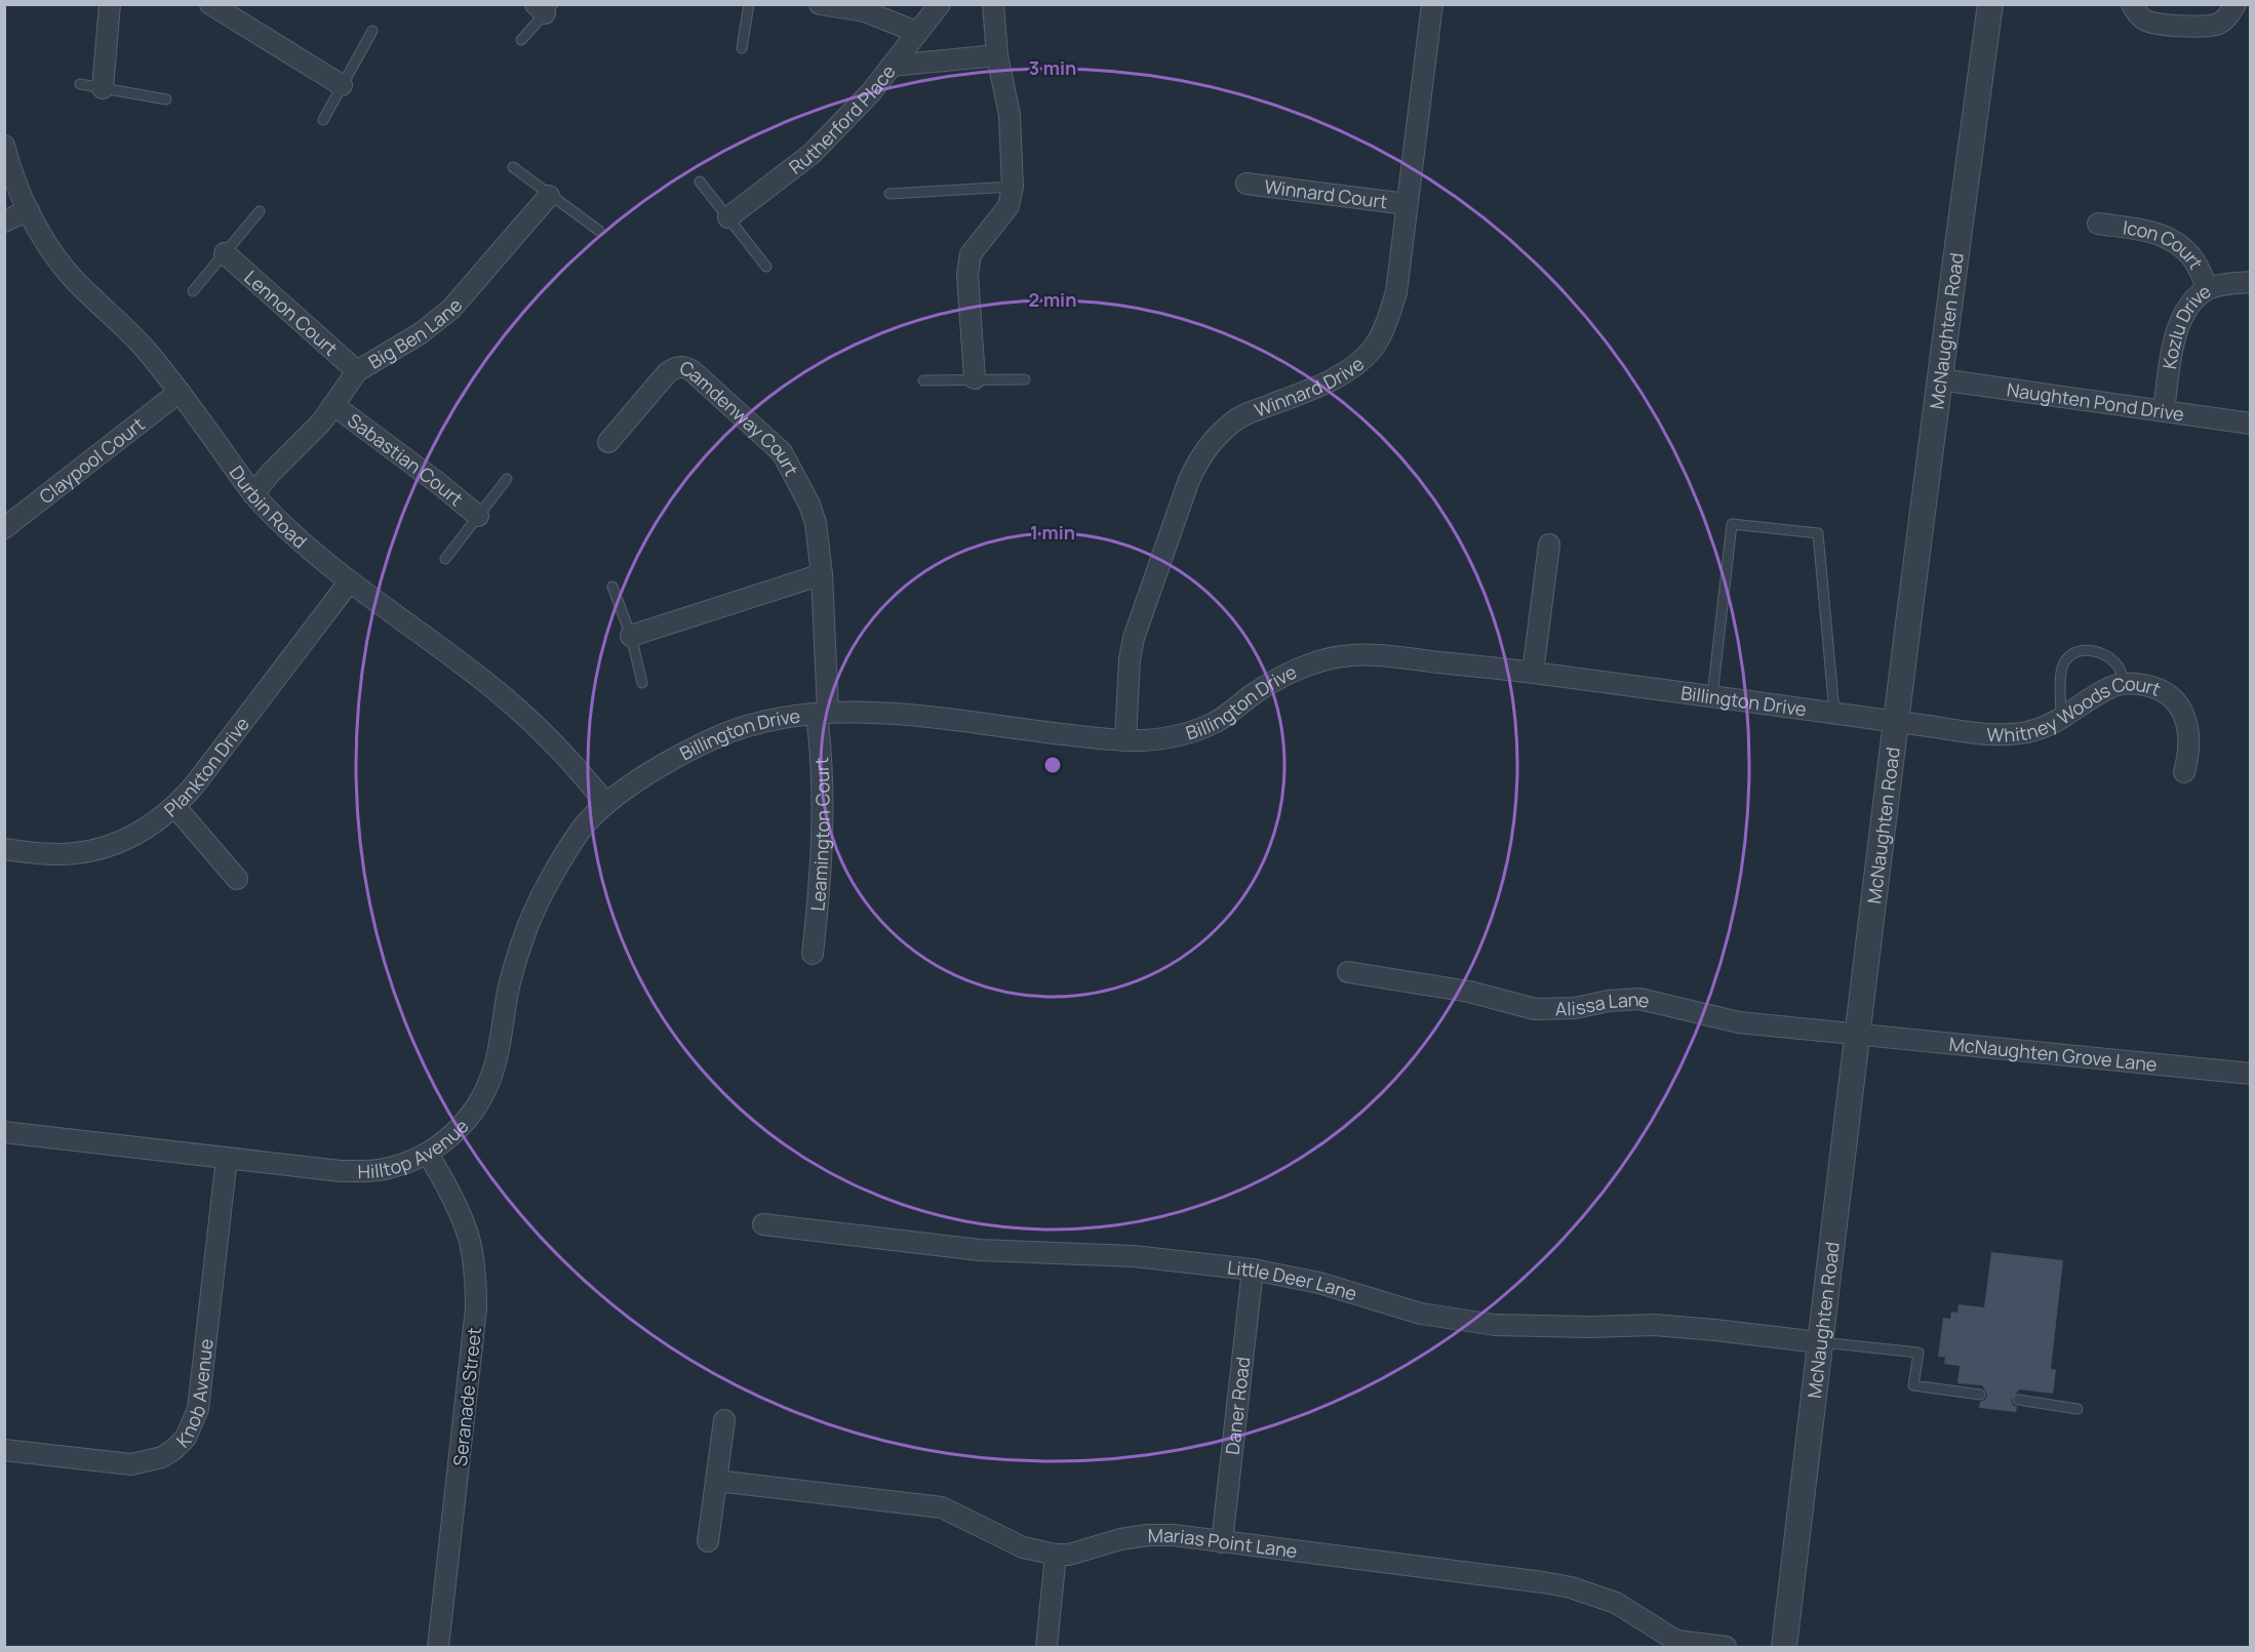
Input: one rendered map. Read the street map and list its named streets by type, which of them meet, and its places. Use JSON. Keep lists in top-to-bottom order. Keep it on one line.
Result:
{"streets":{"street":["Rutherford Place","Winnard Court","Icon Court","Lennon Court","Big Ben Lane","McNaughten Road","Kozlu Drive","Winnard Drive","Naughten Pond Drive","Camdenway Court","Claypool Court","Sabastian Court","Durbin Road","Billington Drive","Whitney Woods Court","Plankton Drive","Leamington Court","Alissa Lane","McNaughten Grove Lane","Hilltop Avenue","Little Deer Lane","Knob Avenue","Seranade Street","Daner Road","Marias Point Lane"]},"crossings":[["Winnard Court","Winnard Drive"],["Icon Court","Kozlu Drive"],["Lennon Court","Big Ben Lane"],["Big Ben Lane","Sabastian Court"],["Big Ben Lane","Durbin Road"],["McNaughten Road","Naughten Pond Drive"],["McNaughten Road","Billington Drive"],["McNaughten Road","Whitney Woods Court"],["McNaughten Road","Alissa Lane"],["McNaughten Road","McNaughten Grove Lane"],["McNaughten Road","Little Deer Lane"],["Kozlu Drive","Naughten Pond Drive"],["Winnard Drive","Billington Drive"],["Camdenway Court","Billington Drive"],["Camdenway Court","Leamington Court"],["Claypool Court","Durbin Road"],["Durbin Road","Billington Drive"],["Durbin Road","Plankton Drive"],["Durbin Road","Hilltop Avenue"],["Billington Drive","Whitney Woods Court"],["Billington Drive","Leamington Court"],["Billington Drive","Hilltop Avenue"],["Alissa Lane","McNaughten Grove Lane"],["Hilltop Avenue","Knob Avenue"],["Hilltop Avenue","Seranade Street"],["Little Deer Lane","Daner Road"],["Daner Road","Marias Point Lane"]],"rings":["3 min","2 min","1 min"]}
